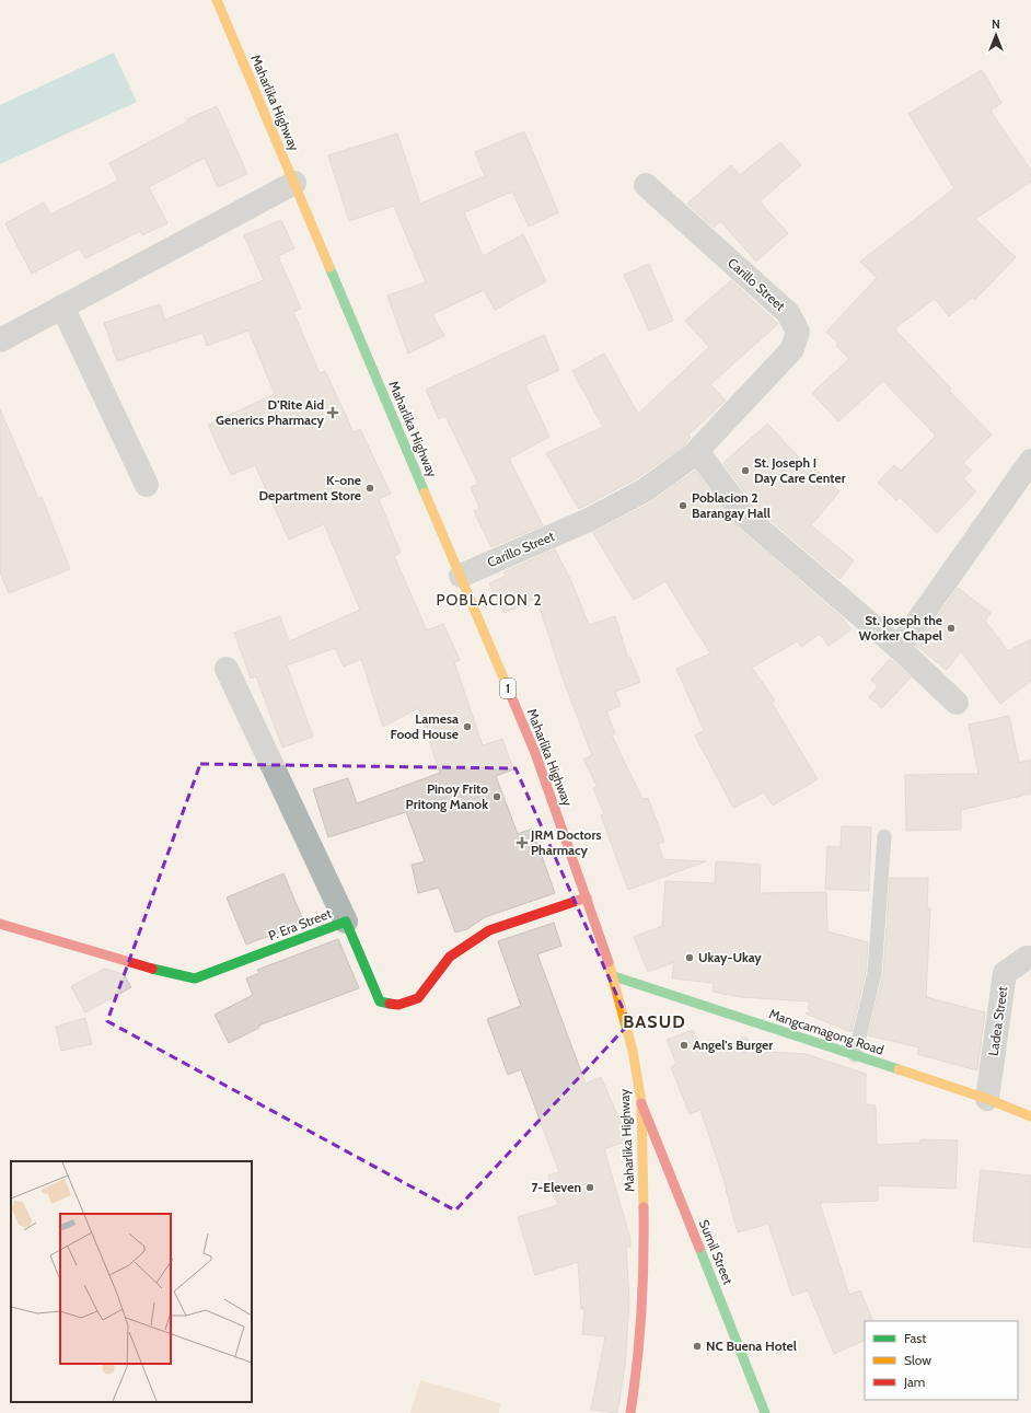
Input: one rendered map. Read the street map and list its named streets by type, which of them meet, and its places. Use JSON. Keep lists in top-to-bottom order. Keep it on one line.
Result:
{"streets":{"main road":["Maharlika Highway","1","P. Era Street","Mangcamagong Road","Sumil Street"],"street":["Carillo Street","Ladea Street"]},"crossings":[["Maharlika Highway","Carillo Street"],["Maharlika Highway","P. Era Street"],["Maharlika Highway","Mangcamagong Road"],["Maharlika Highway","Sumil Street"],["Ladea Street","Mangcamagong Road"]],"districts":["POBLACION 2","BASUD"],"places":{"health":["D'Rite Aid Generics Pharmacy","JRM Doctors Pharmacy"],"other":["St. Joseph I Day Care Center","K-one Department Store","Poblacion 2 Barangay Hall","St. Joseph the Worker Chapel","Lamesa Food House","Pinoy Frito Pritong Manok","Ukay-Ukay","Angel's Burger","7-Eleven","NC Buena Hotel"]},"legend":["Fast","Slow","Jam"],"north":"top"}
